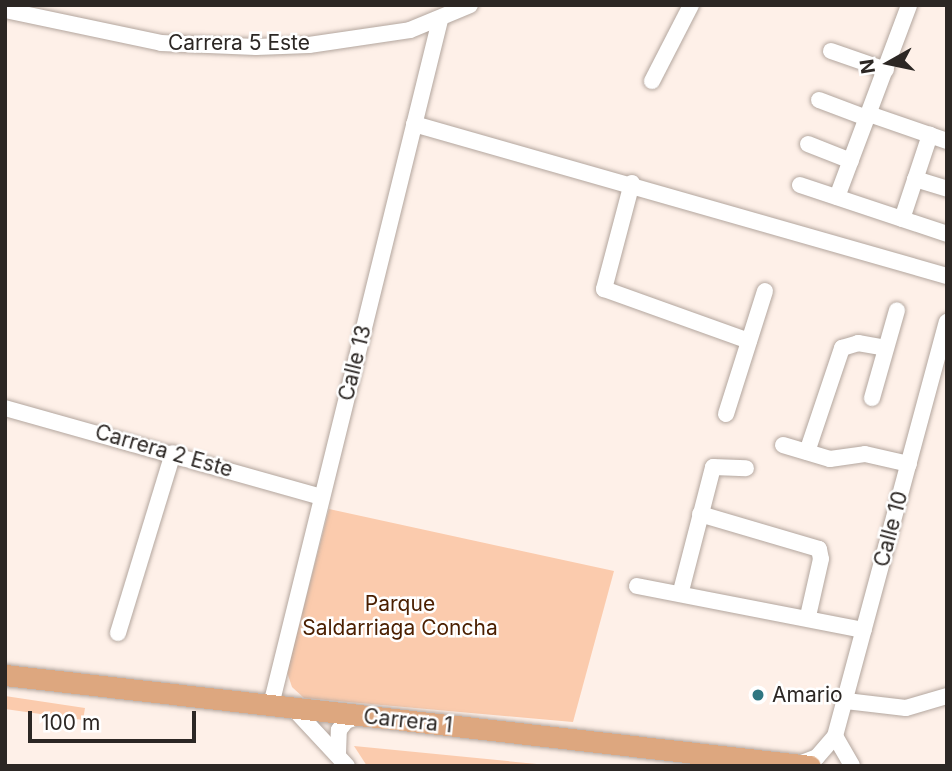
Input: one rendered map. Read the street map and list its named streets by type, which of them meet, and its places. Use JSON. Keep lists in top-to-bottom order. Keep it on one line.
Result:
{"streets":{"main road":["Carrera 1"],"street":["Carrera 5 Este","Calle 13","Carrera 2 Este","Calle 10"]},"crossings":[["Carrera 5 Este","Calle 13"],["Calle 13","Carrera 2 Este"],["Calle 13","Carrera 1"]],"parks":["Parque Saldarriaga Concha"],"places":["Amario"],"scale_bar":"100 m","north":"left"}
